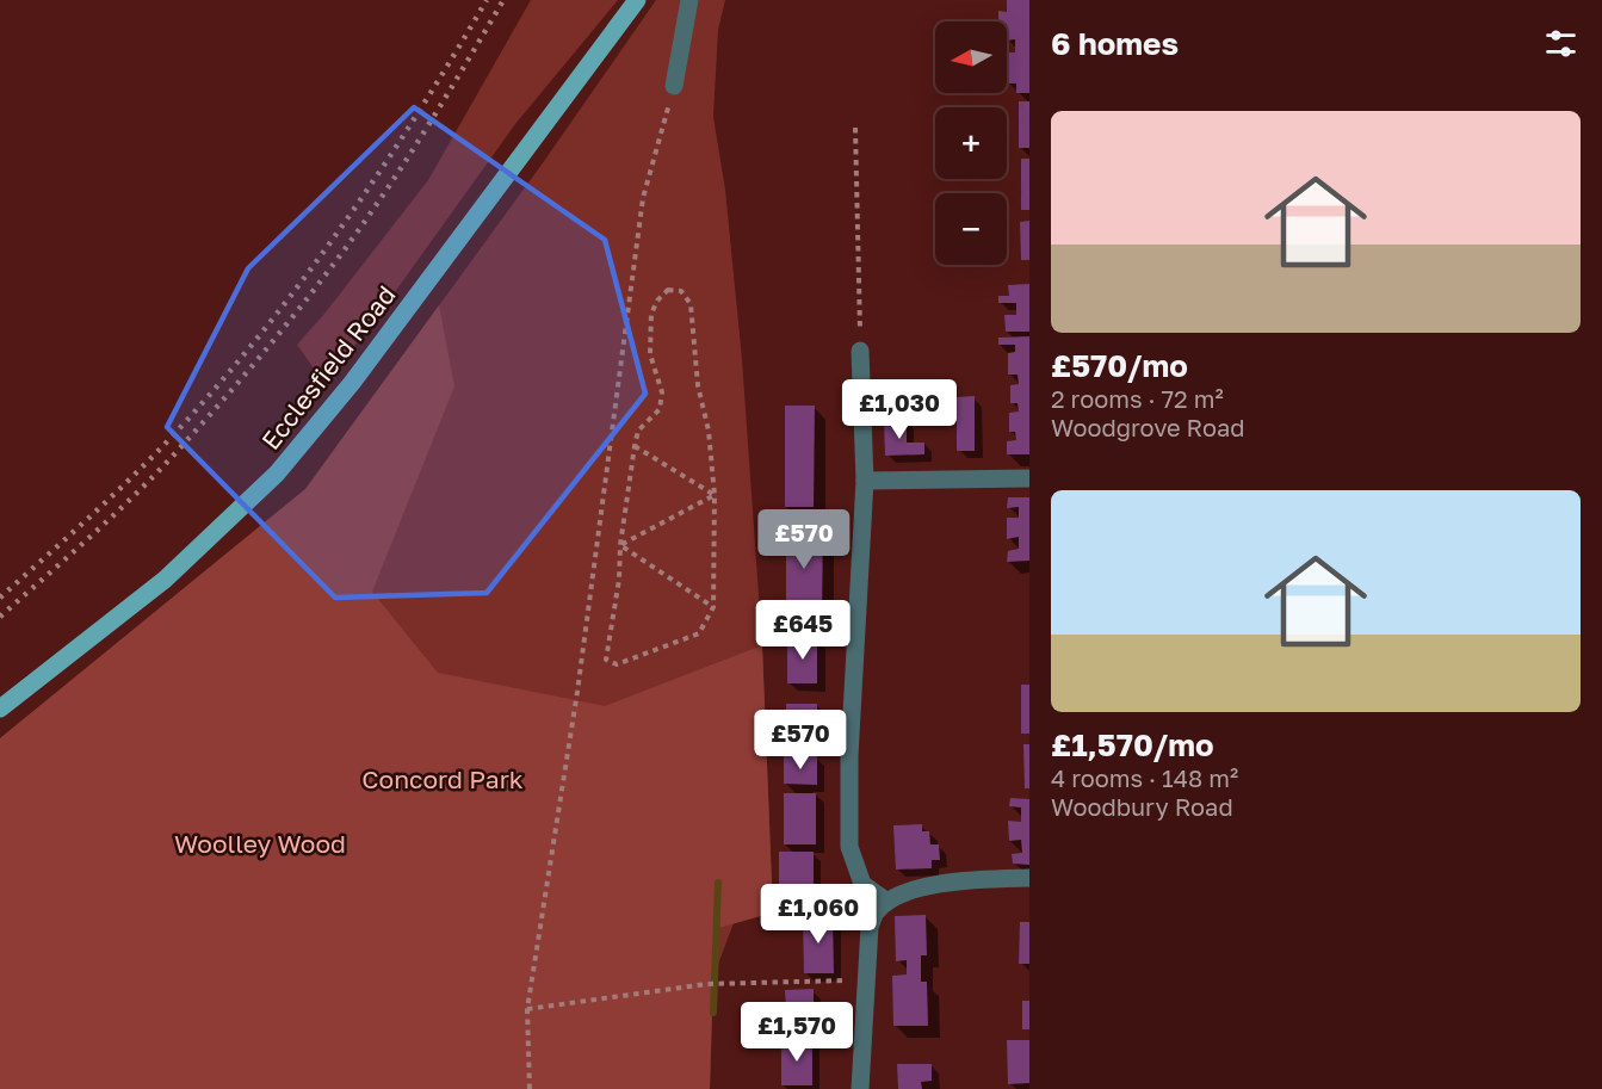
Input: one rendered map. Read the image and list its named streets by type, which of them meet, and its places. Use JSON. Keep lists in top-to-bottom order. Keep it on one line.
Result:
{"streets":{"main road":["Ecclesfield Road"]},"parks":["Concord Park","Woolley Wood"],"north":"left","page":{"heading":"6 homes","map_buttons":["+","−"],"list":[{"name":"£570/mo","note":"2 rooms · 72 m² · Woodgrove Road"},{"name":"£1,570/mo","note":"4 rooms · 148 m² · Woodbury Road"}],"price":["£1,030","£570","£645","£570","£1,060","£1,570"]}}
